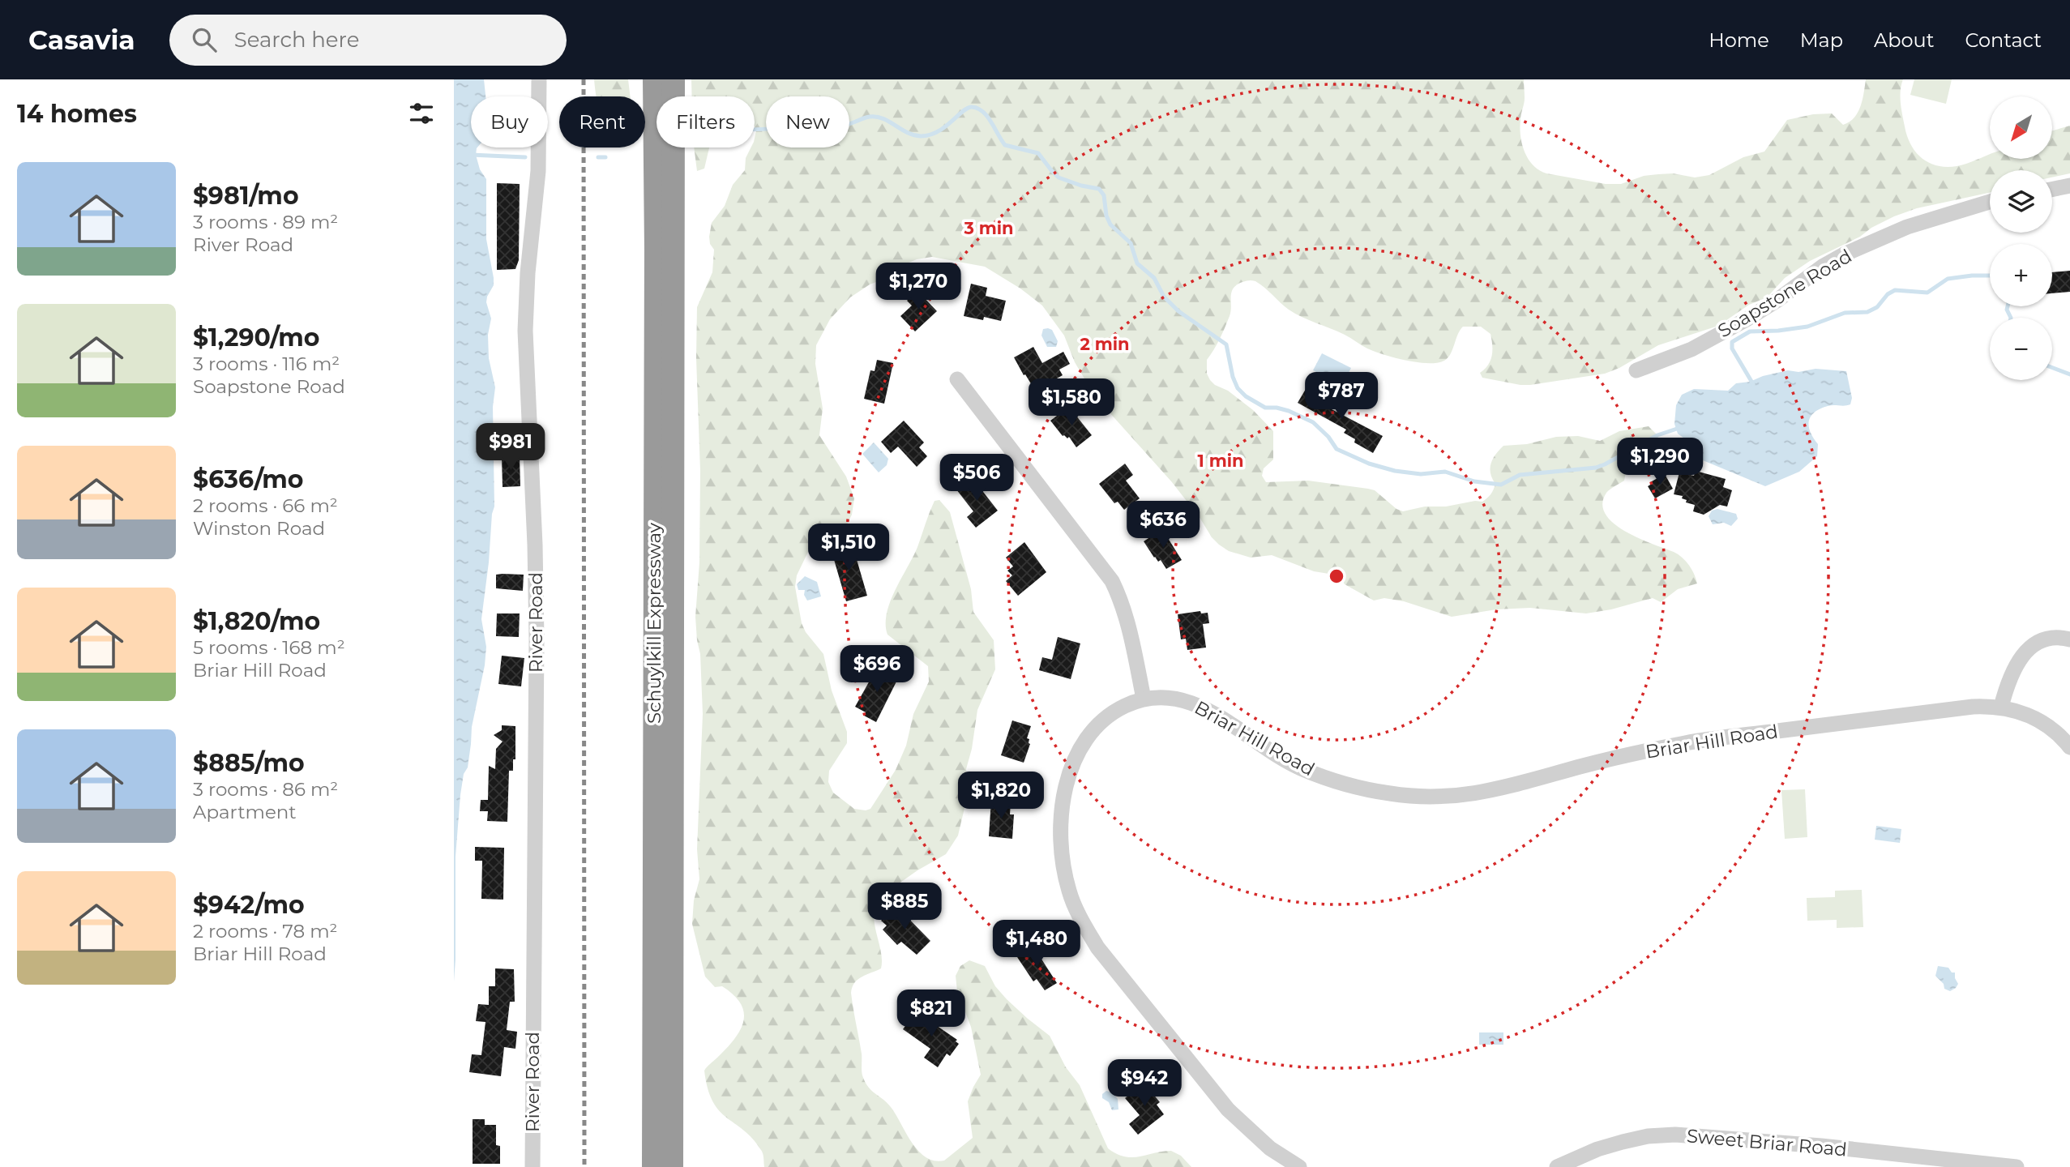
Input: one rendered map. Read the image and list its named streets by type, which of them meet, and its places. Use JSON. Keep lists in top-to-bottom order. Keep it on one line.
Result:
{"streets":{"highway":["Schuylkill Expressway"],"street":["Soapstone Road","River Road","Briar Hill Road","Sweet Briar Road"]},"north":"bottom left","page":{"header":"Casavia","search":"Search here","nav":["Home","Map","About","Contact"],"heading":"14 homes","map_buttons":["+","−"],"chip":["Buy","Rent","Filters","New"],"list":[{"name":"$981/mo","note":"3 rooms · 89 m² · River Road"},{"name":"$1,290/mo","note":"3 rooms · 116 m² · Soapstone Road"},{"name":"$636/mo","note":"2 rooms · 66 m² · Winston Road"},{"name":"$1,820/mo","note":"5 rooms · 168 m² · Briar Hill Road"},{"name":"$885/mo","note":"3 rooms · 86 m² · Apartment"},{"name":"$942/mo","note":"2 rooms · 78 m² · Briar Hill Road"}],"price":["$1,270","$787","$1,580","$981","$1,290","$506","$636","$1,510","$696","$1,820","$885","$1,480","$821","$942"]},"rings":["3 min","2 min","1 min"]}
